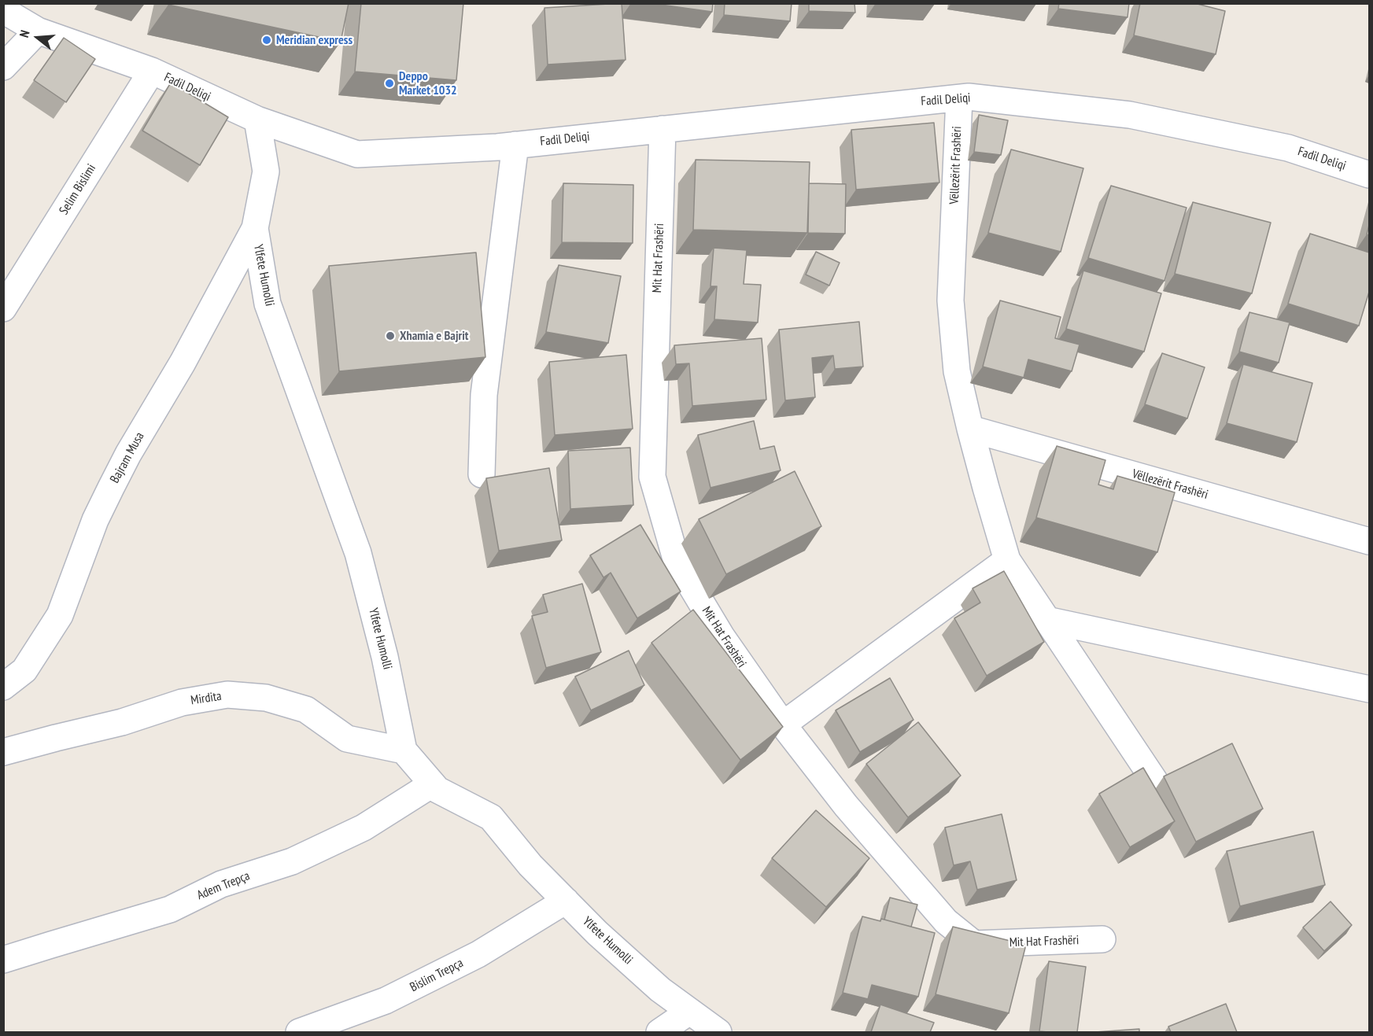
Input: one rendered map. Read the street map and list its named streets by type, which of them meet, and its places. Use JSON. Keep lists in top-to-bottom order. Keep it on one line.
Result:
{"streets":{"street":["Fadil Deliqi","Vëllezërit Frashëri","Selim Bislimi","Mit Hat Frashëri","Ylfete Humolli","Bajram Musa","Mirdita","Adem Trepça","Bislim Trepça"]},"crossings":[["Fadil Deliqi","Vëllezërit Frashëri"],["Fadil Deliqi","Selim Bislimi"],["Fadil Deliqi","Mit Hat Frashëri"],["Fadil Deliqi","Ylfete Humolli"],["Ylfete Humolli","Bajram Musa"],["Ylfete Humolli","Mirdita"],["Ylfete Humolli","Adem Trepça"],["Ylfete Humolli","Bislim Trepça"]],"places":["Meridian express","Deppo Market 1032","Xhamia e Bajrit"],"north":"left"}
